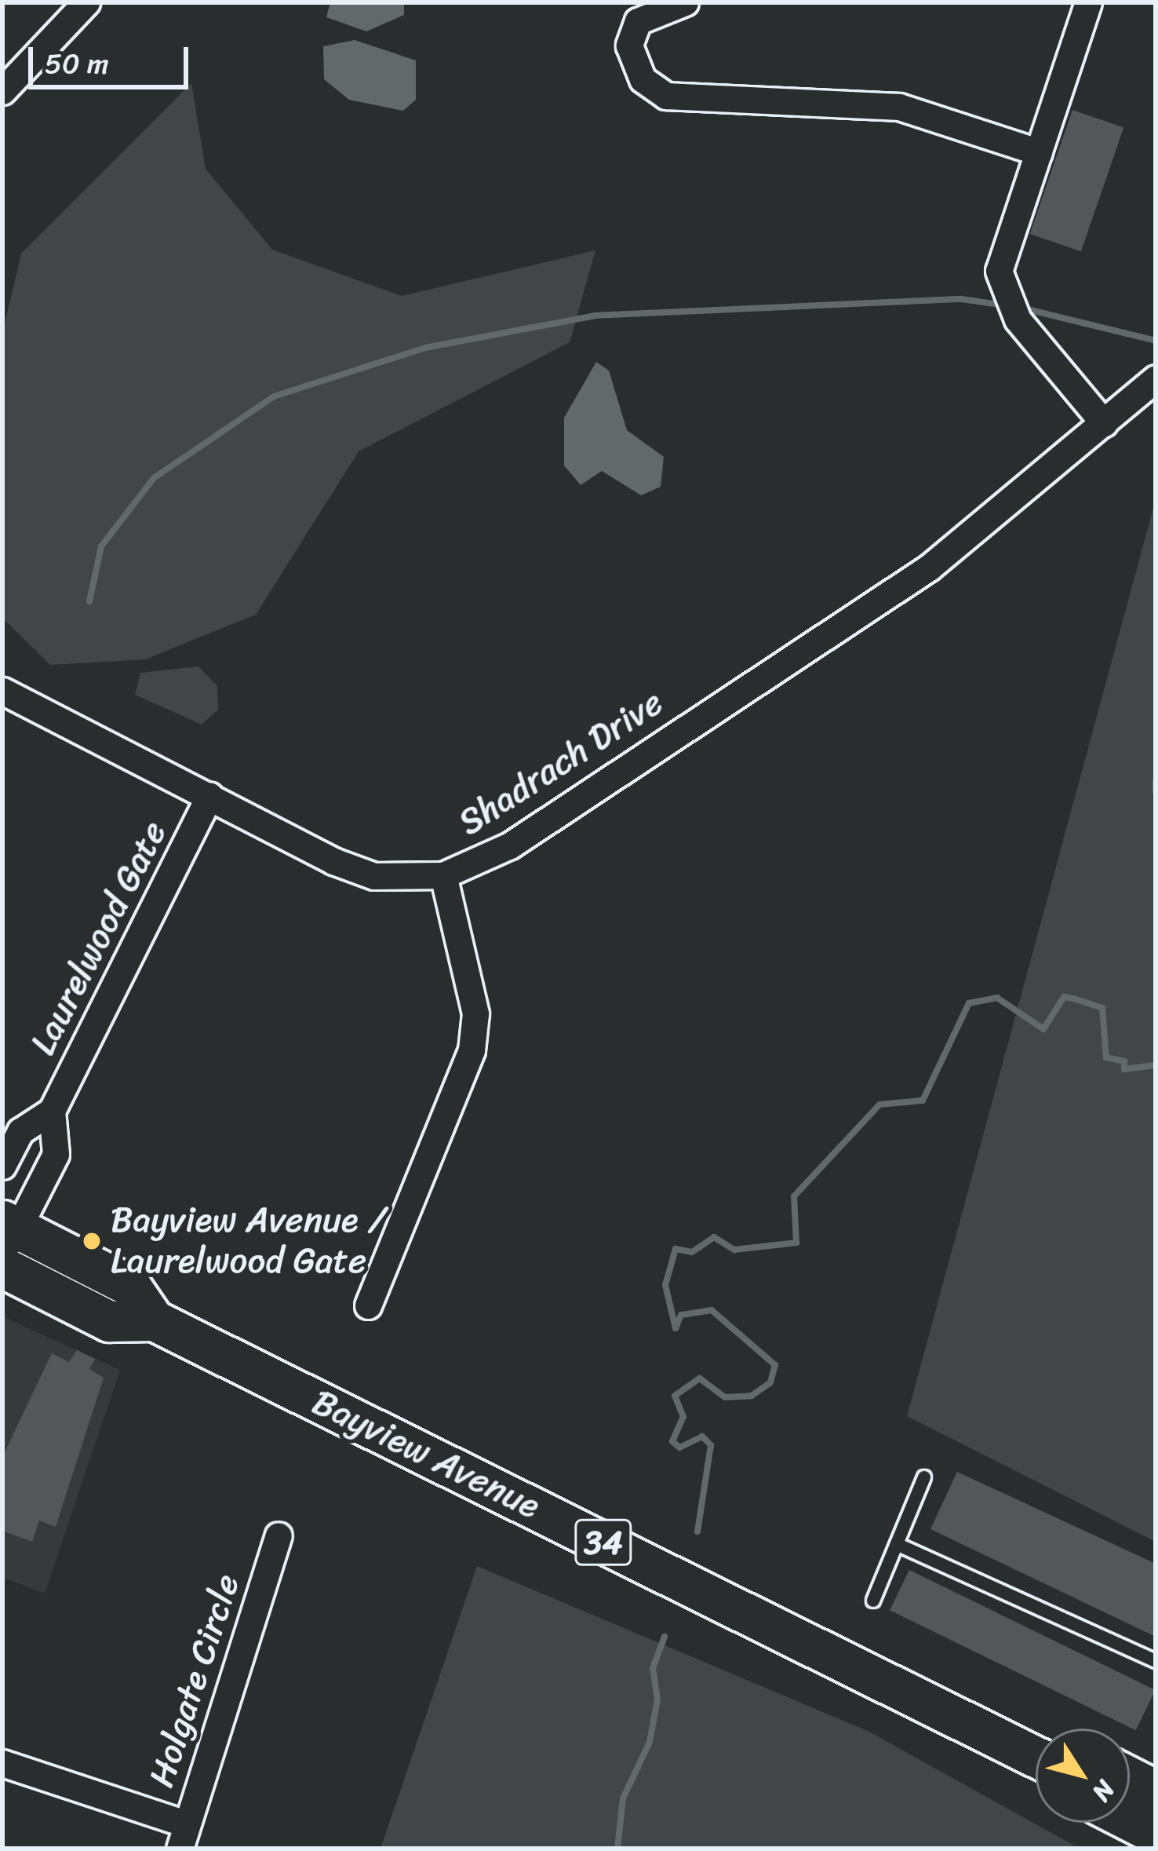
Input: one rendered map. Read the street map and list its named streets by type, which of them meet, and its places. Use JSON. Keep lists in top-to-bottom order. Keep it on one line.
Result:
{"streets":{"main road":["Bayview Avenue","34"],"street":["Shadrach Drive","Laurelwood Gate","Holgate Circle"]},"crossings":[["Shadrach Drive","Laurelwood Gate"],["Laurelwood Gate","Bayview Avenue"]],"places":["Bayview Avenue / Laurelwood Gate"],"scale_bar":"50 m","north":"bottom right"}
